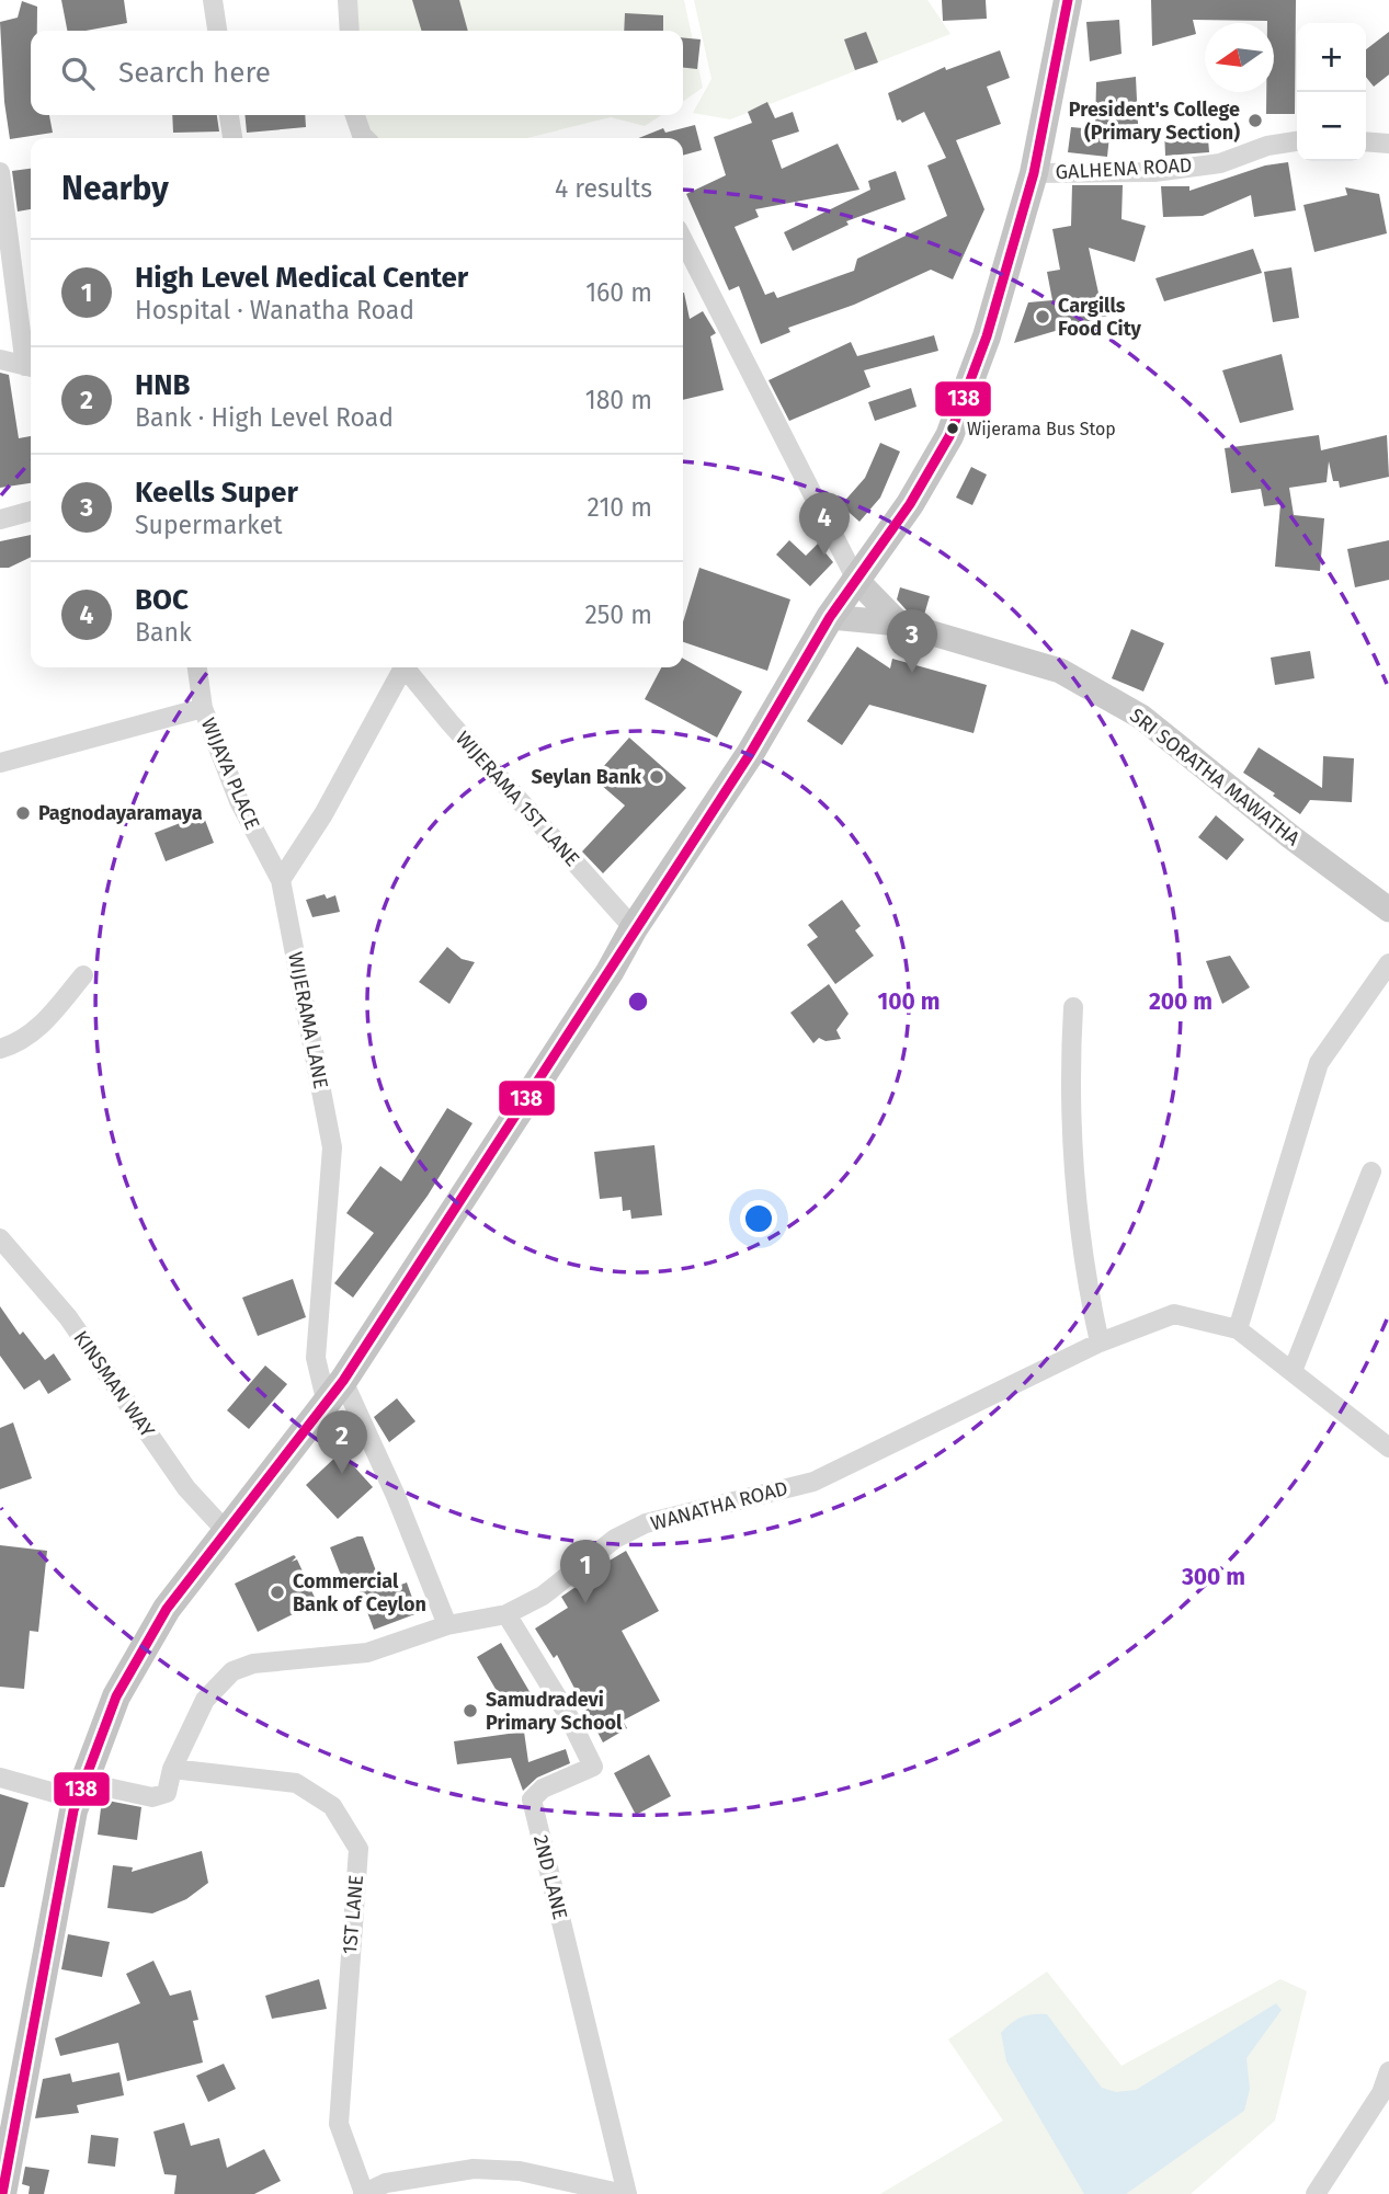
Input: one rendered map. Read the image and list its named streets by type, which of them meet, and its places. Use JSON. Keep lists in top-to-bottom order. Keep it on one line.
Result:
{"streets":{"main road":["SRI SORATHA MAWATHA"],"street":["GALHENA ROAD","WIJAYA PLACE","WIJERAMA 1ST LANE","WIJERAMA LANE","KINSMAN WAY","WANATHA ROAD","2ND LANE","1ST LANE"]},"crossings":[["WIJAYA PLACE","WIJERAMA LANE"],["WIJERAMA LANE","WANATHA ROAD"],["WANATHA ROAD","2ND LANE"],["WANATHA ROAD","1ST LANE"]],"places":["President's College (Primary Section)","Cargills Food City","Wijerama Bus Stop","Seylan Bank","Pagnodayaramaya","Commercial Bank of Ceylon","Samudradevi Primary School"],"lines":["transit line 138"],"north":"left","page":{"map_buttons":["+","−"],"search":"Search here","heading":["Nearby","4 results"],"list":[{"mark":"1","name":"High Level Medical Center","note":"Hospital · Wanatha Road","value":"160 m"},{"mark":"2","name":"HNB","note":"Bank · High Level Road","value":"180 m"},{"mark":"3","name":"Keells Super","note":"Supermarket","value":"210 m"},{"mark":"4","name":"BOC","note":"Bank","value":"250 m"}],"pins":["4","3","2","1"]},"rings":["100 m","200 m","300 m"]}
